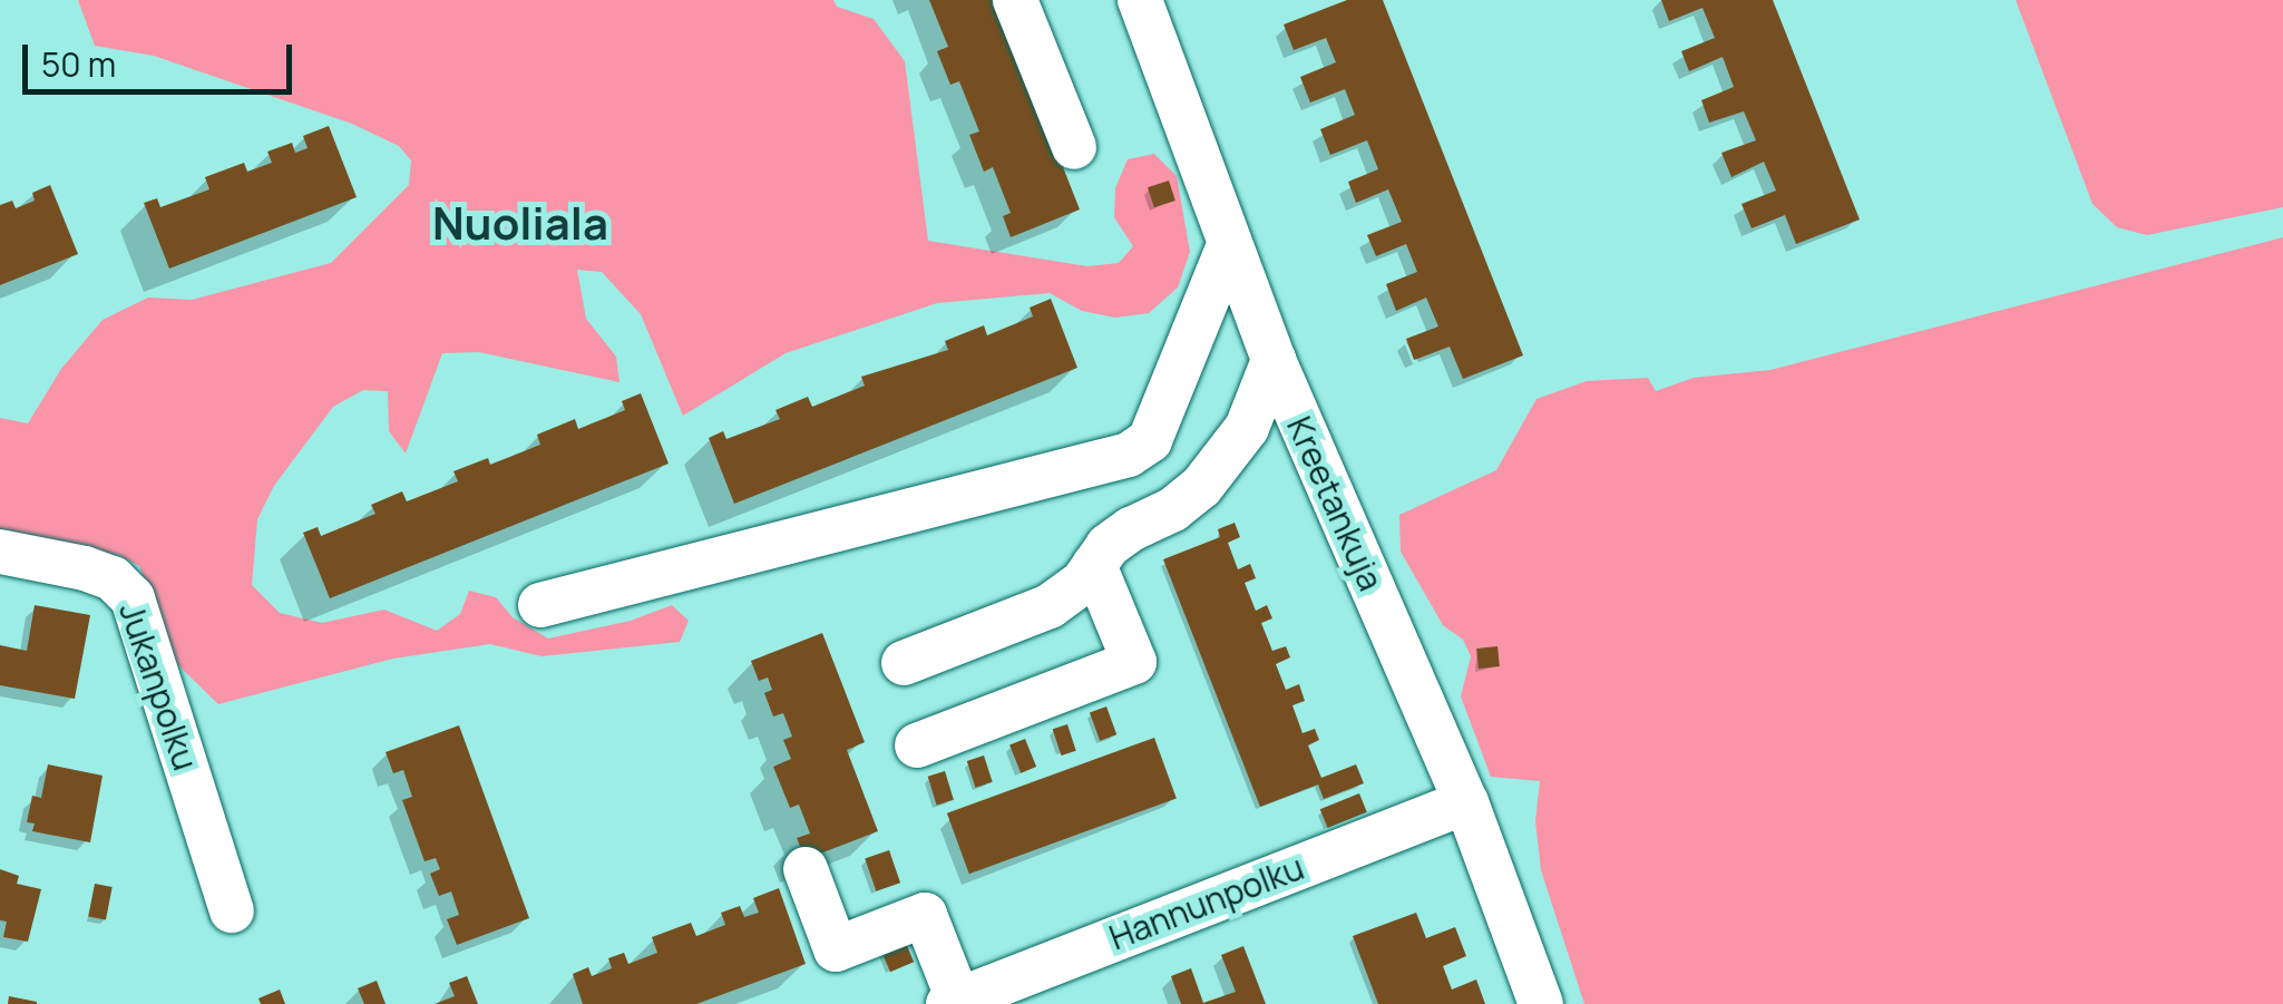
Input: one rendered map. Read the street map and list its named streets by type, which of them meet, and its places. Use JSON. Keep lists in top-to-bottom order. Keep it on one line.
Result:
{"streets":{"street":["Kreetankuja","Jukanpolku","Hannunpolku"]},"crossings":[["Kreetankuja","Hannunpolku"]],"districts":["Nuoliala"],"scale_bar":"50 m"}
